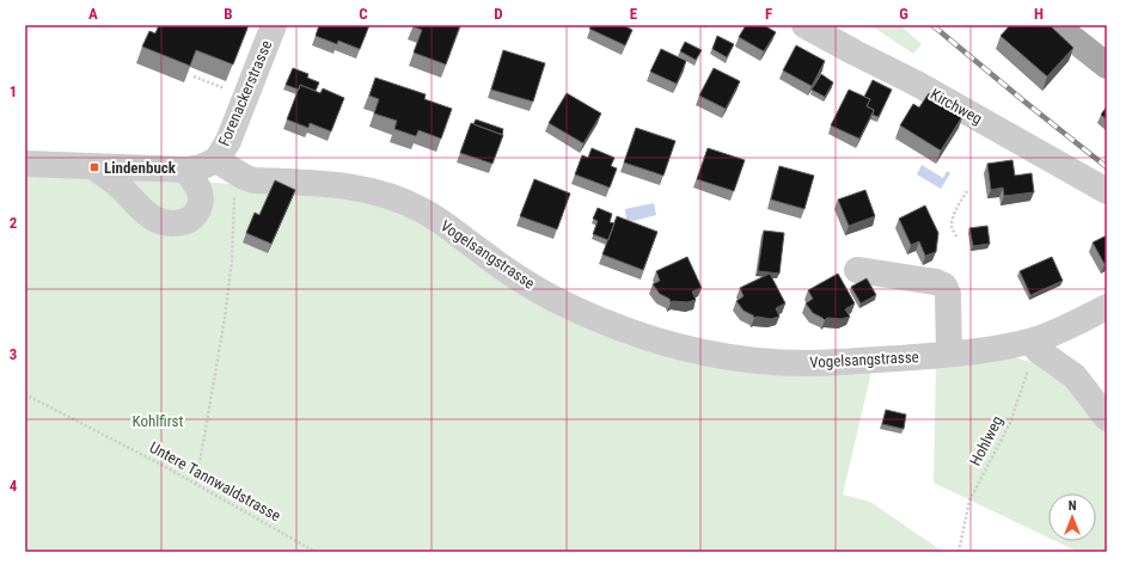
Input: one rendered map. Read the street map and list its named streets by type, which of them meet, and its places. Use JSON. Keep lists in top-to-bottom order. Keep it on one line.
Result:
{"streets":{"street":["Forenackerstrasse","Kirchweg","Vogelsangstrasse"],"path":["Hohlweg","Untere Tannwaldstrasse"]},"crossings":[["Forenackerstrasse","Vogelsangstrasse"],["Vogelsangstrasse","Hohlweg"]],"parks":["Kohlfirst"],"places":{"transit":["Lindenbuck"]},"north":"top","grid":{"columns":["A","B","C","D","E","F","G","H"],"rows":["1","2","3","4"]}}
